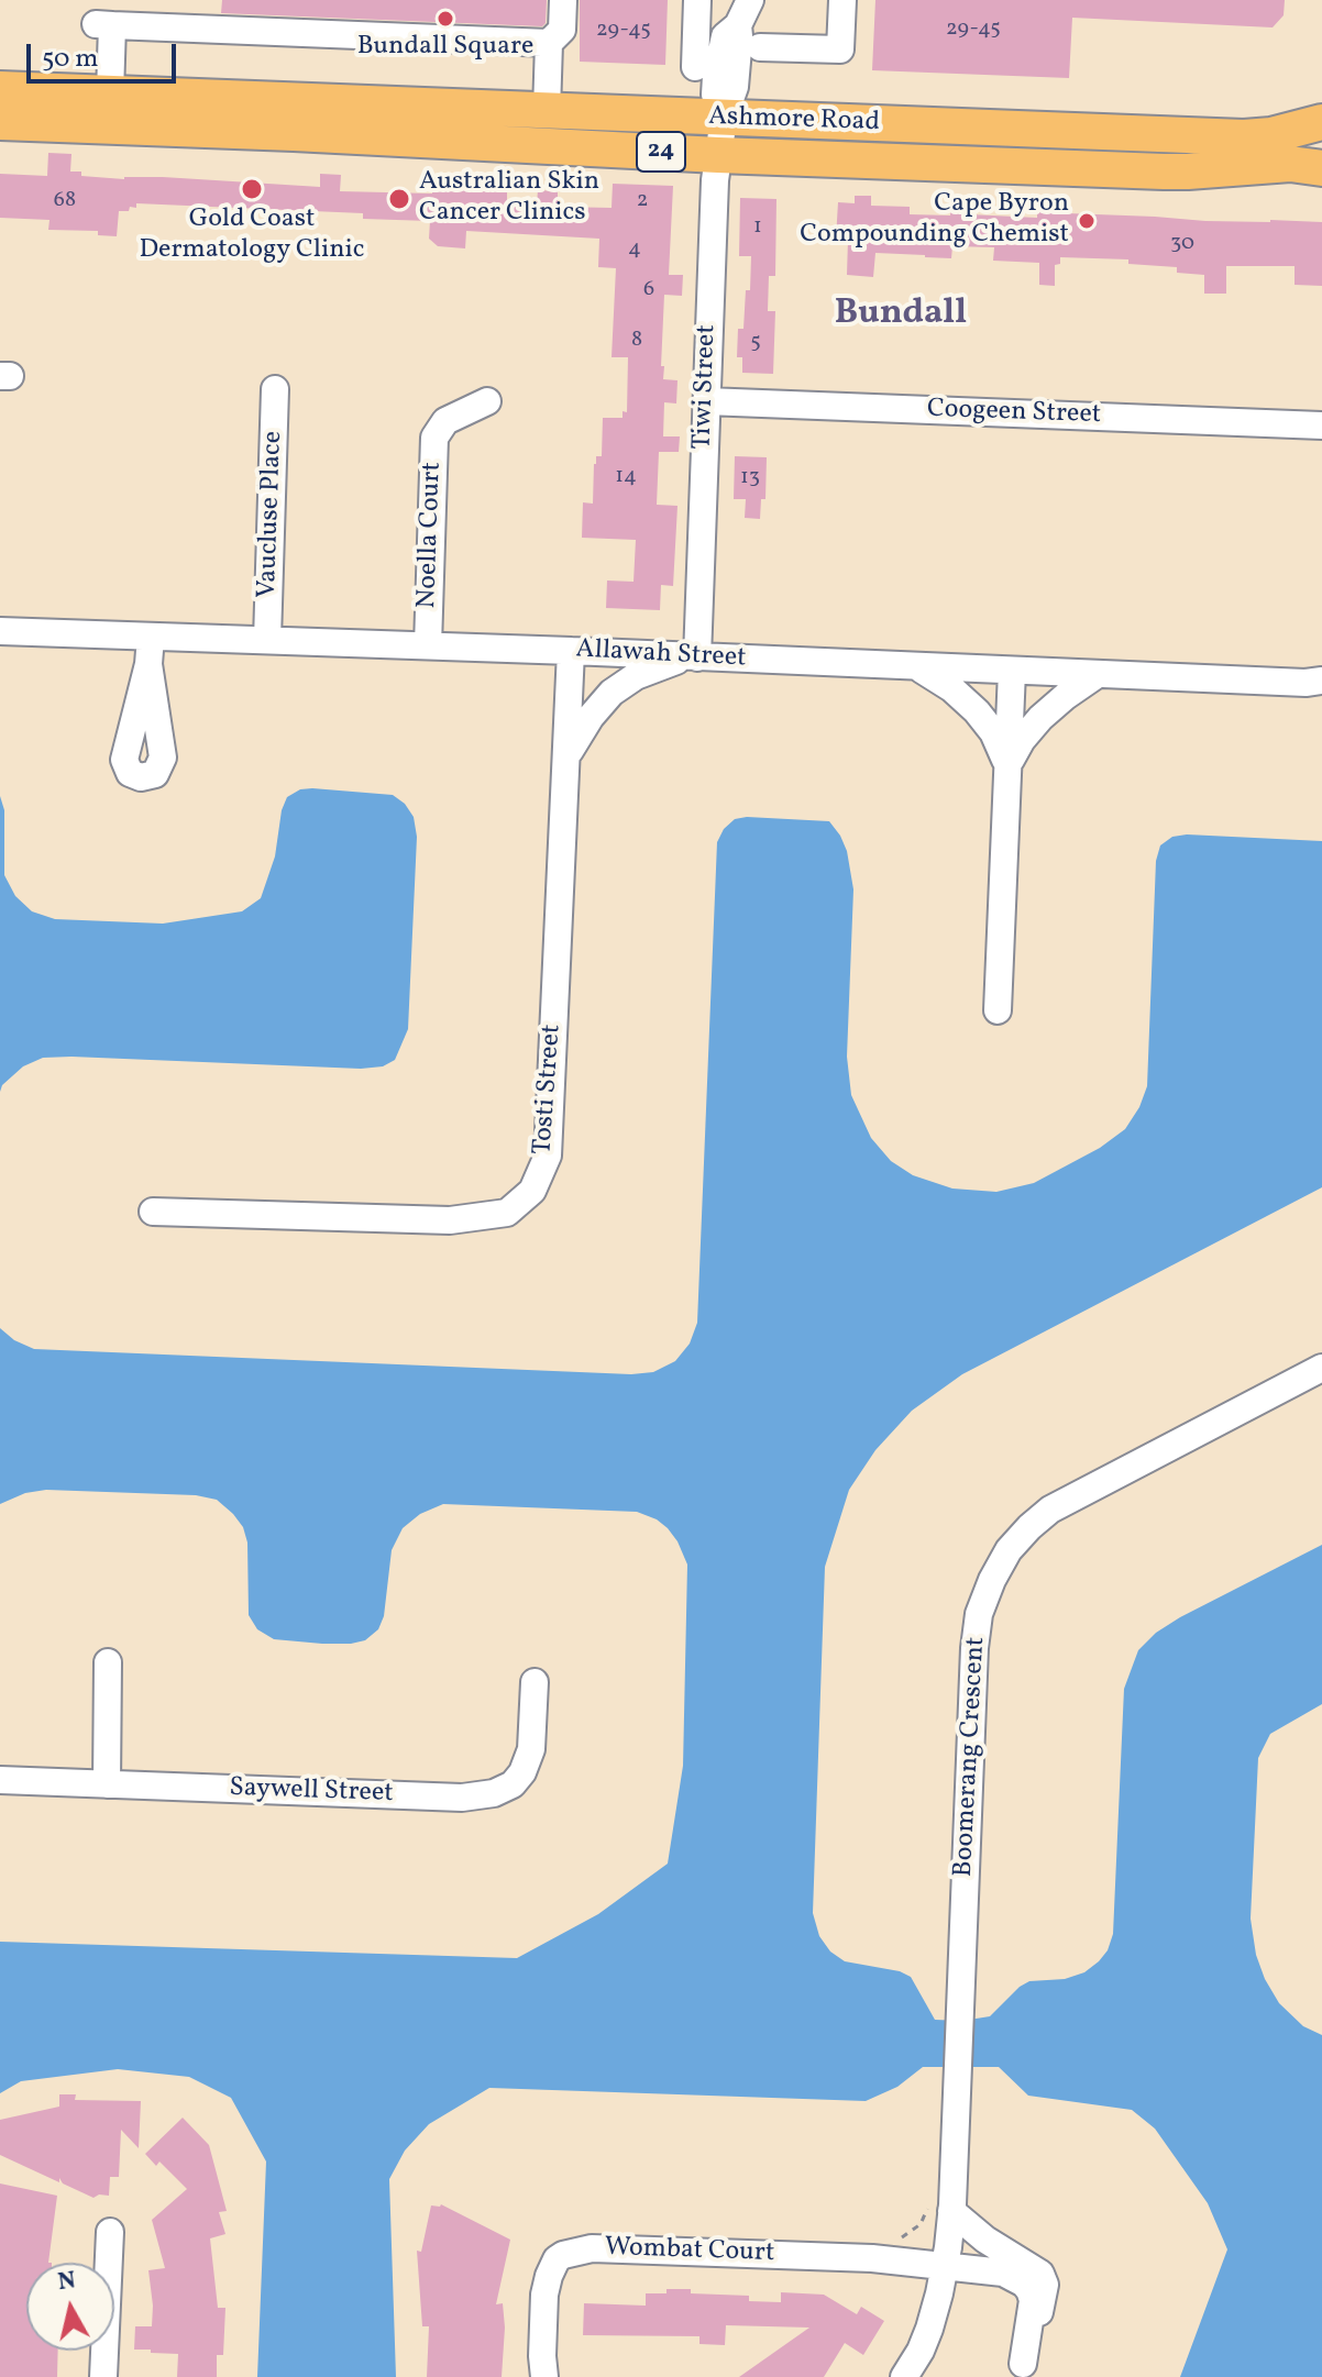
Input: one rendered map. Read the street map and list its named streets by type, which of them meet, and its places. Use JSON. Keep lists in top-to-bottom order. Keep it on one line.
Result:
{"streets":{"main road":["Ashmore Road","24"],"street":["Tiwi Street","Coogeen Street","Vaucluse Place","Noella Court","Allawah Street","Tosti Street","Boomerang Crescent","Saywell Street","Wombat Court"]},"crossings":[["Ashmore Road","Tiwi Street"],["Tiwi Street","Coogeen Street"],["Tiwi Street","Allawah Street"],["Vaucluse Place","Allawah Street"],["Noella Court","Allawah Street"],["Allawah Street","Tosti Street"],["Boomerang Crescent","Wombat Court"]],"districts":["Bundall"],"places":["Bundall Square","Gold Coast Dermatology Clinic","Australian Skin Cancer Clinics","Cape Byron Compounding Chemist"],"house_numbers":["29-45","29-45","68","2","1","30","4","6","8","5","14","13"],"scale_bar":"50 m","north":"top"}
